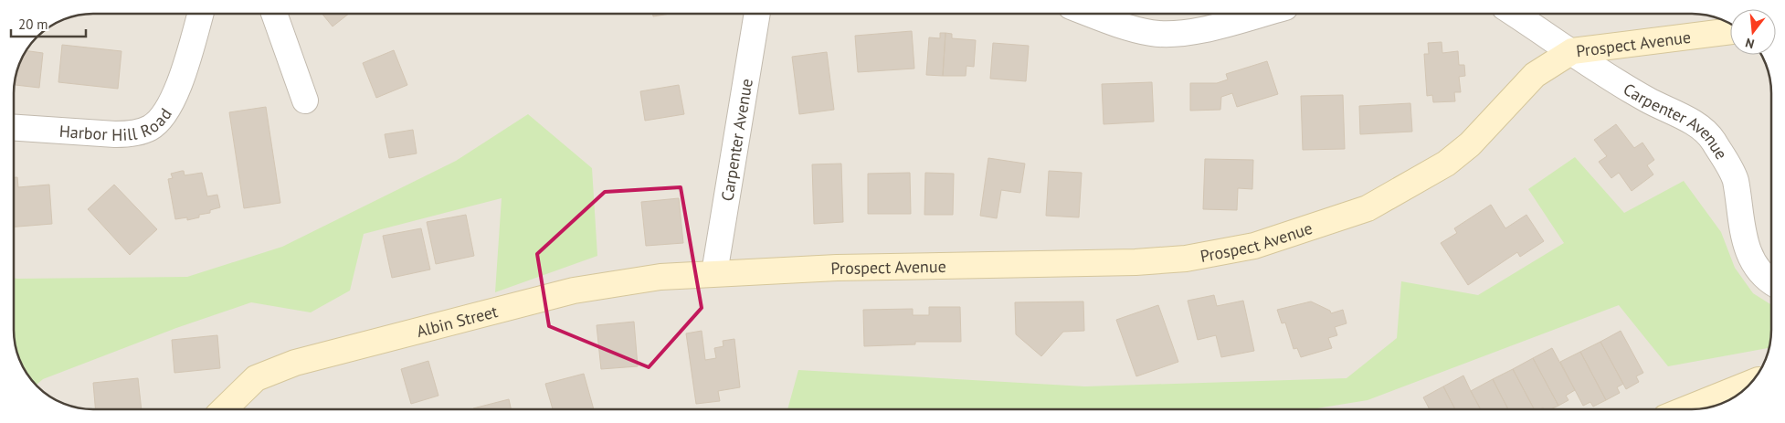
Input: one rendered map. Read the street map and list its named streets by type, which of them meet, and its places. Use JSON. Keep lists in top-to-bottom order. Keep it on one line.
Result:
{"streets":{"main road":["Prospect Avenue","Albin Street"],"street":["Harbor Hill Road","Carpenter Avenue"]},"crossings":[["Prospect Avenue","Carpenter Avenue"],["Prospect Avenue","Albin Street"],["Carpenter Avenue","Albin Street"]],"scale_bar":"20 m","north":"bottom"}
